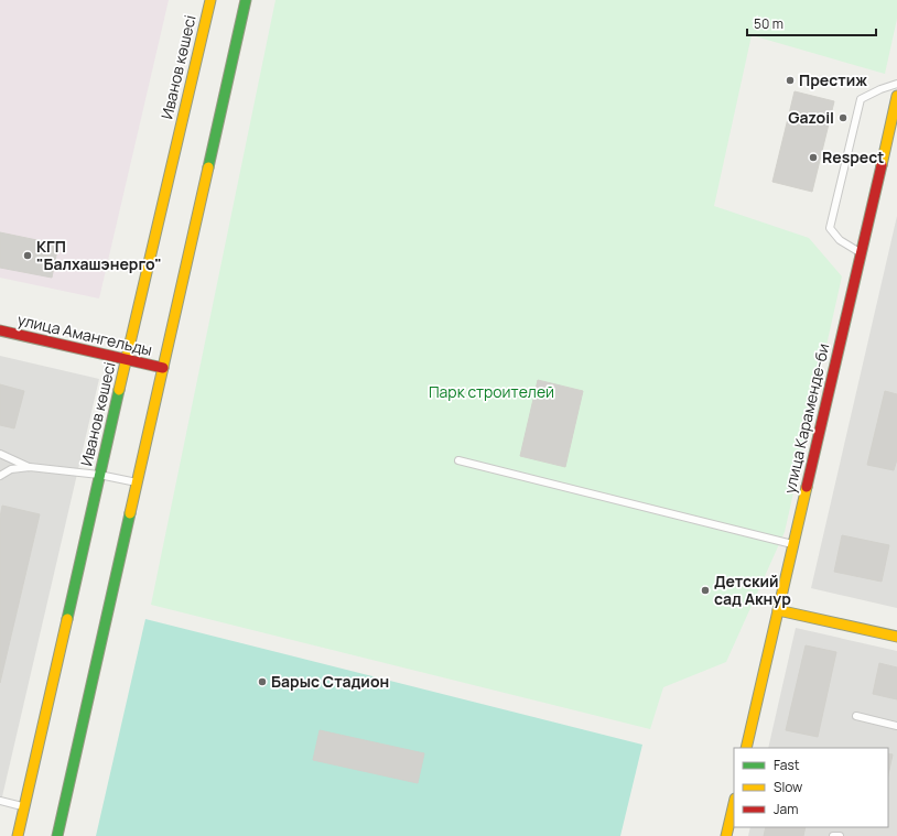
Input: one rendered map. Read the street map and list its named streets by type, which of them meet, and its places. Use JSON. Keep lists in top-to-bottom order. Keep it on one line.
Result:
{"streets":{"street":["Иванов көшесі","улица Амангельды","улица Караменде-би"]},"crossings":[["Иванов көшесі","улица Амангельды"]],"parks":["Парк строителей"],"places":["Престиж","Gazoil","Respect","КГП \"Балхашэнерго\"","Детский сад Акнур","Барыс Стадион"],"legend":["Fast","Slow","Jam"],"scale_bar":"50 m"}
